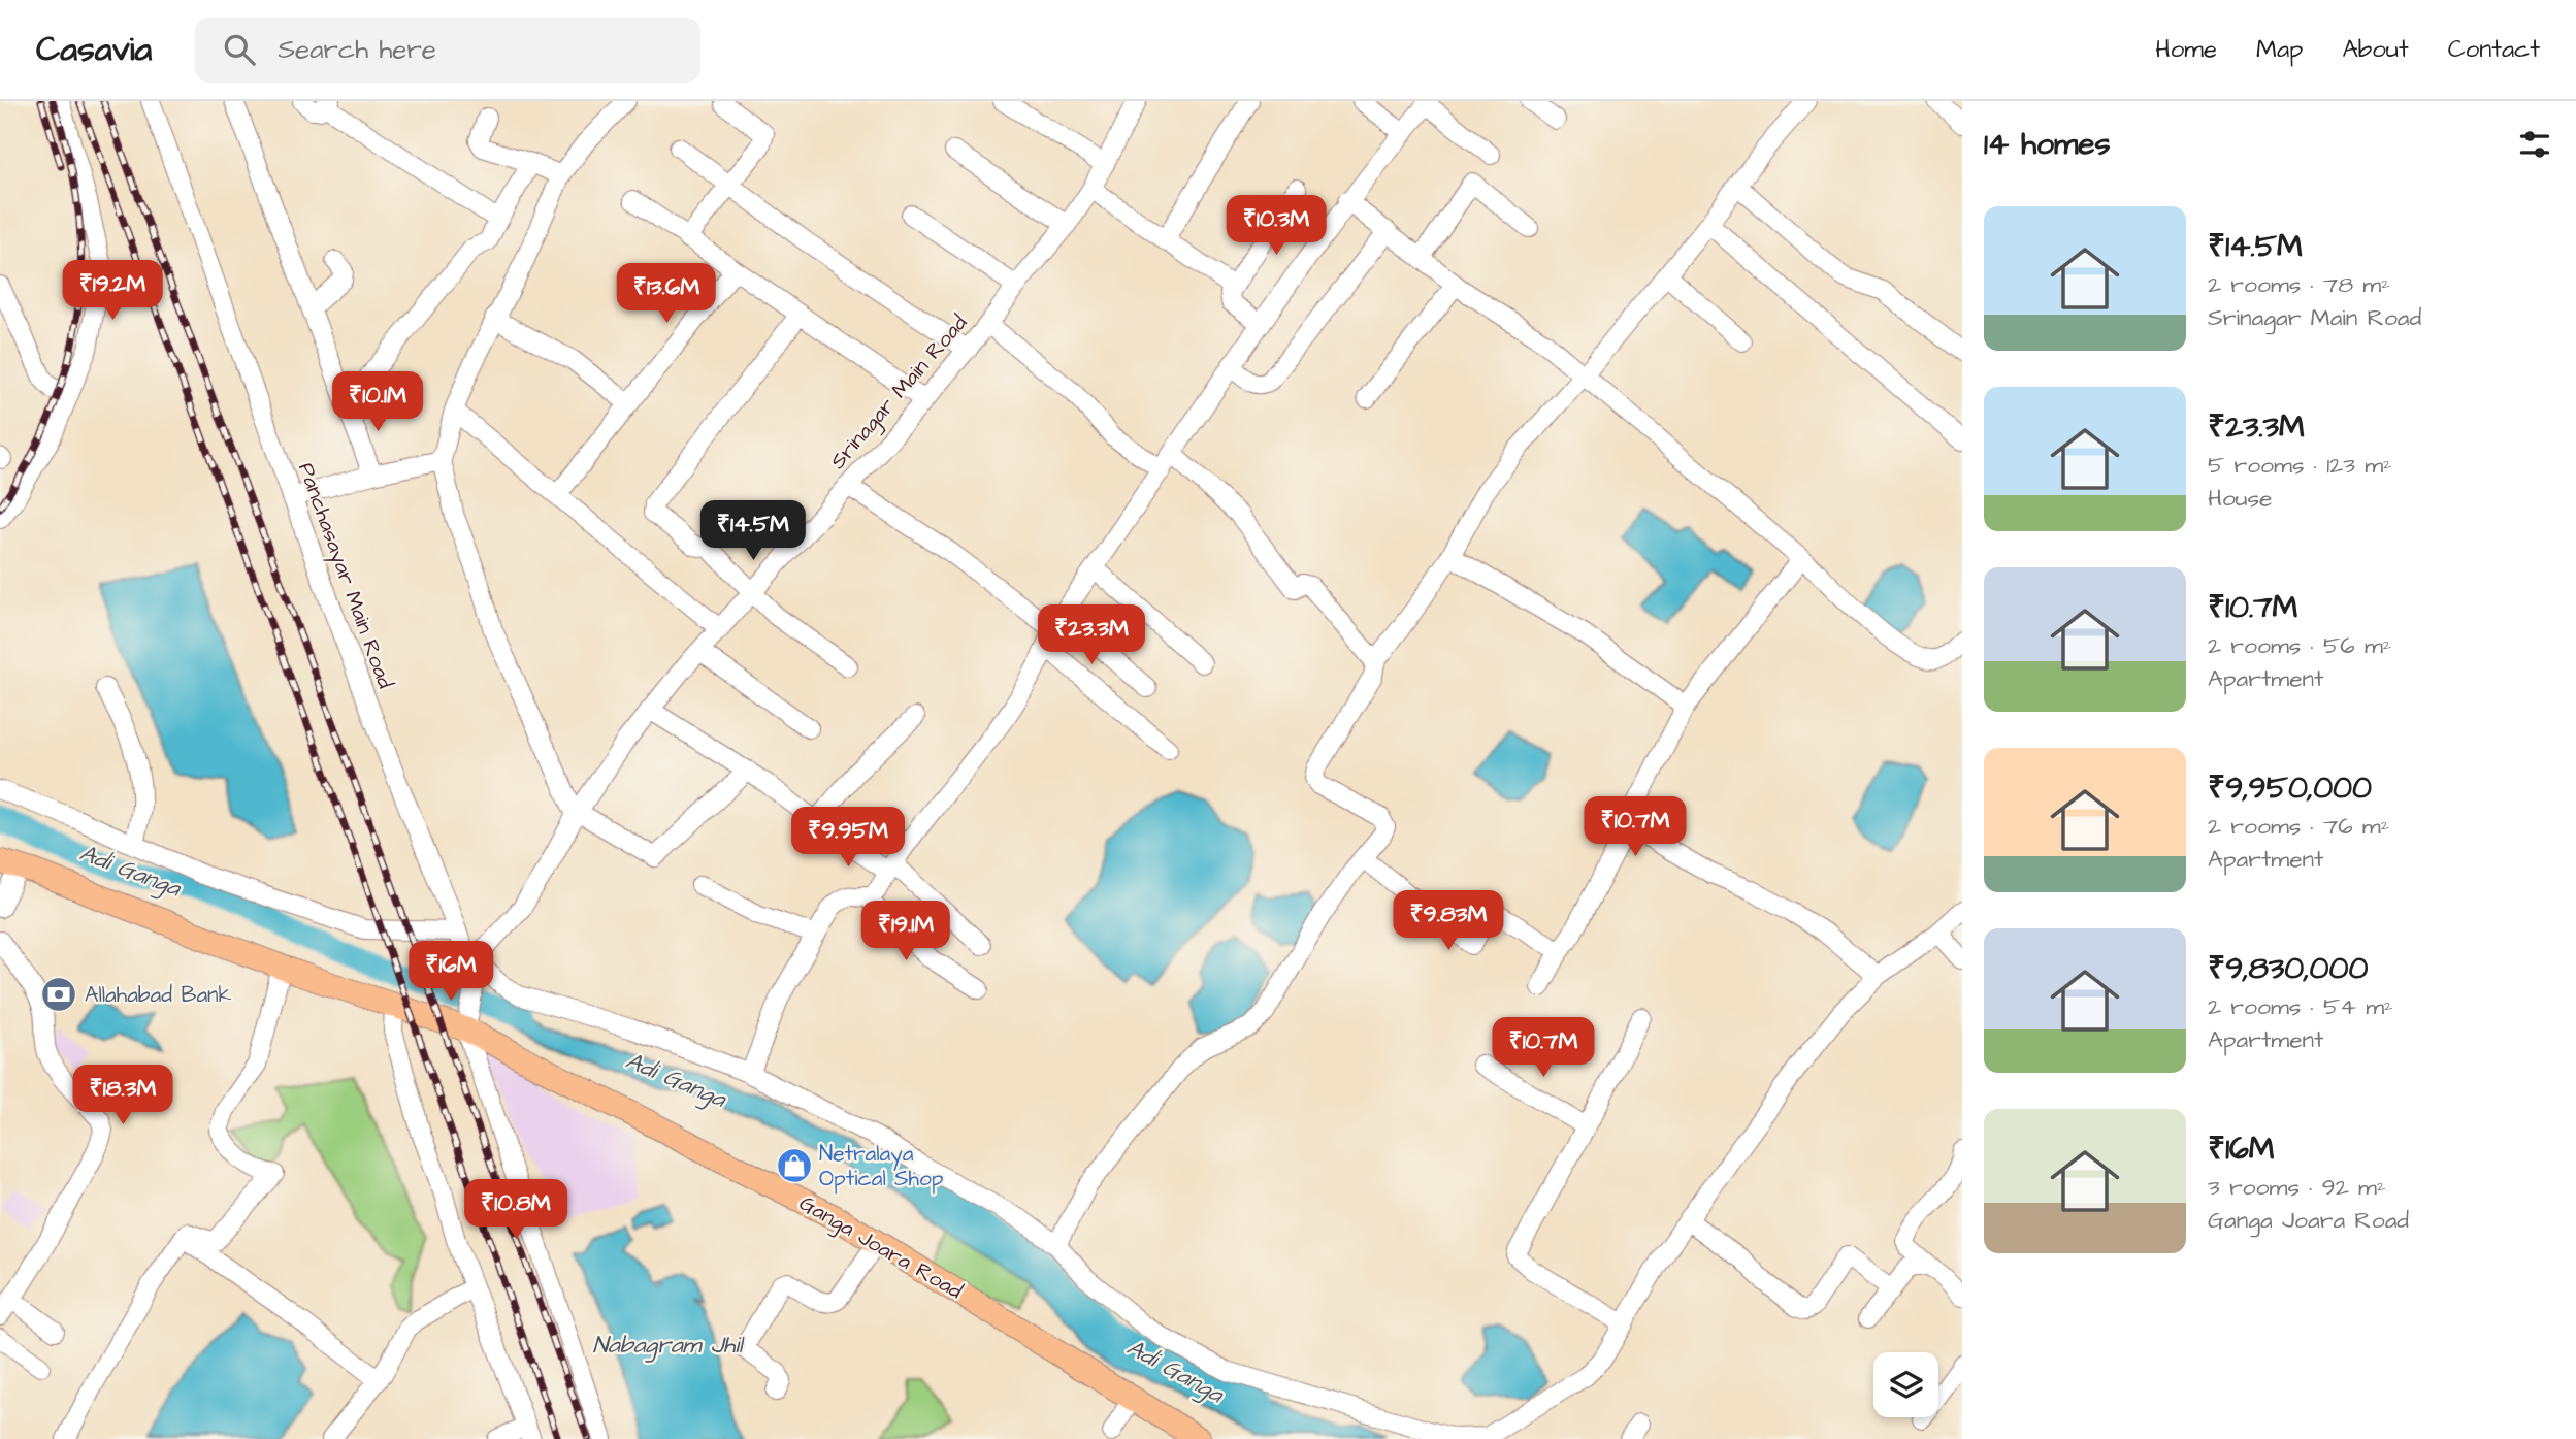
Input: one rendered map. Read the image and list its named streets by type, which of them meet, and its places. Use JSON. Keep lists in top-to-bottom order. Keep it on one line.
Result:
{"streets":{"main road":["Ganga Joara Road"],"street":["Srinagar Main Road","Panchasayar Main Road"]},"crossings":[["Srinagar Main Road","Panchasayar Main Road"]],"water":["Adi Ganga","Nabagram Jhil"],"places":{"bank":["Allahabad Bank"],"shop":["Netralaya Optical Shop"]},"page":{"header":"Casavia","search":"Search here","nav":["Home","Map","About","Contact"],"heading":"14 homes","list":[{"name":"₹14.5M","note":"2 rooms · 78 m² · Srinagar Main Road"},{"name":"₹23.3M","note":"5 rooms · 123 m² · House"},{"name":"₹10.7M","note":"2 rooms · 56 m² · Apartment"},{"name":"₹9,950,000","note":"2 rooms · 76 m² · Apartment"},{"name":"₹9,830,000","note":"2 rooms · 54 m² · Apartment"},{"name":"₹16M","note":"3 rooms · 92 m² · Ganga Joara Road"}],"price":["₹10.3M","₹19.2M","₹13.6M","₹10.1M","₹14.5M","₹23.3M","₹10.7M","₹9.95M","₹9.83M","₹19.1M","₹16M","₹10.7M","₹18.3M","₹10.8M"]}}
